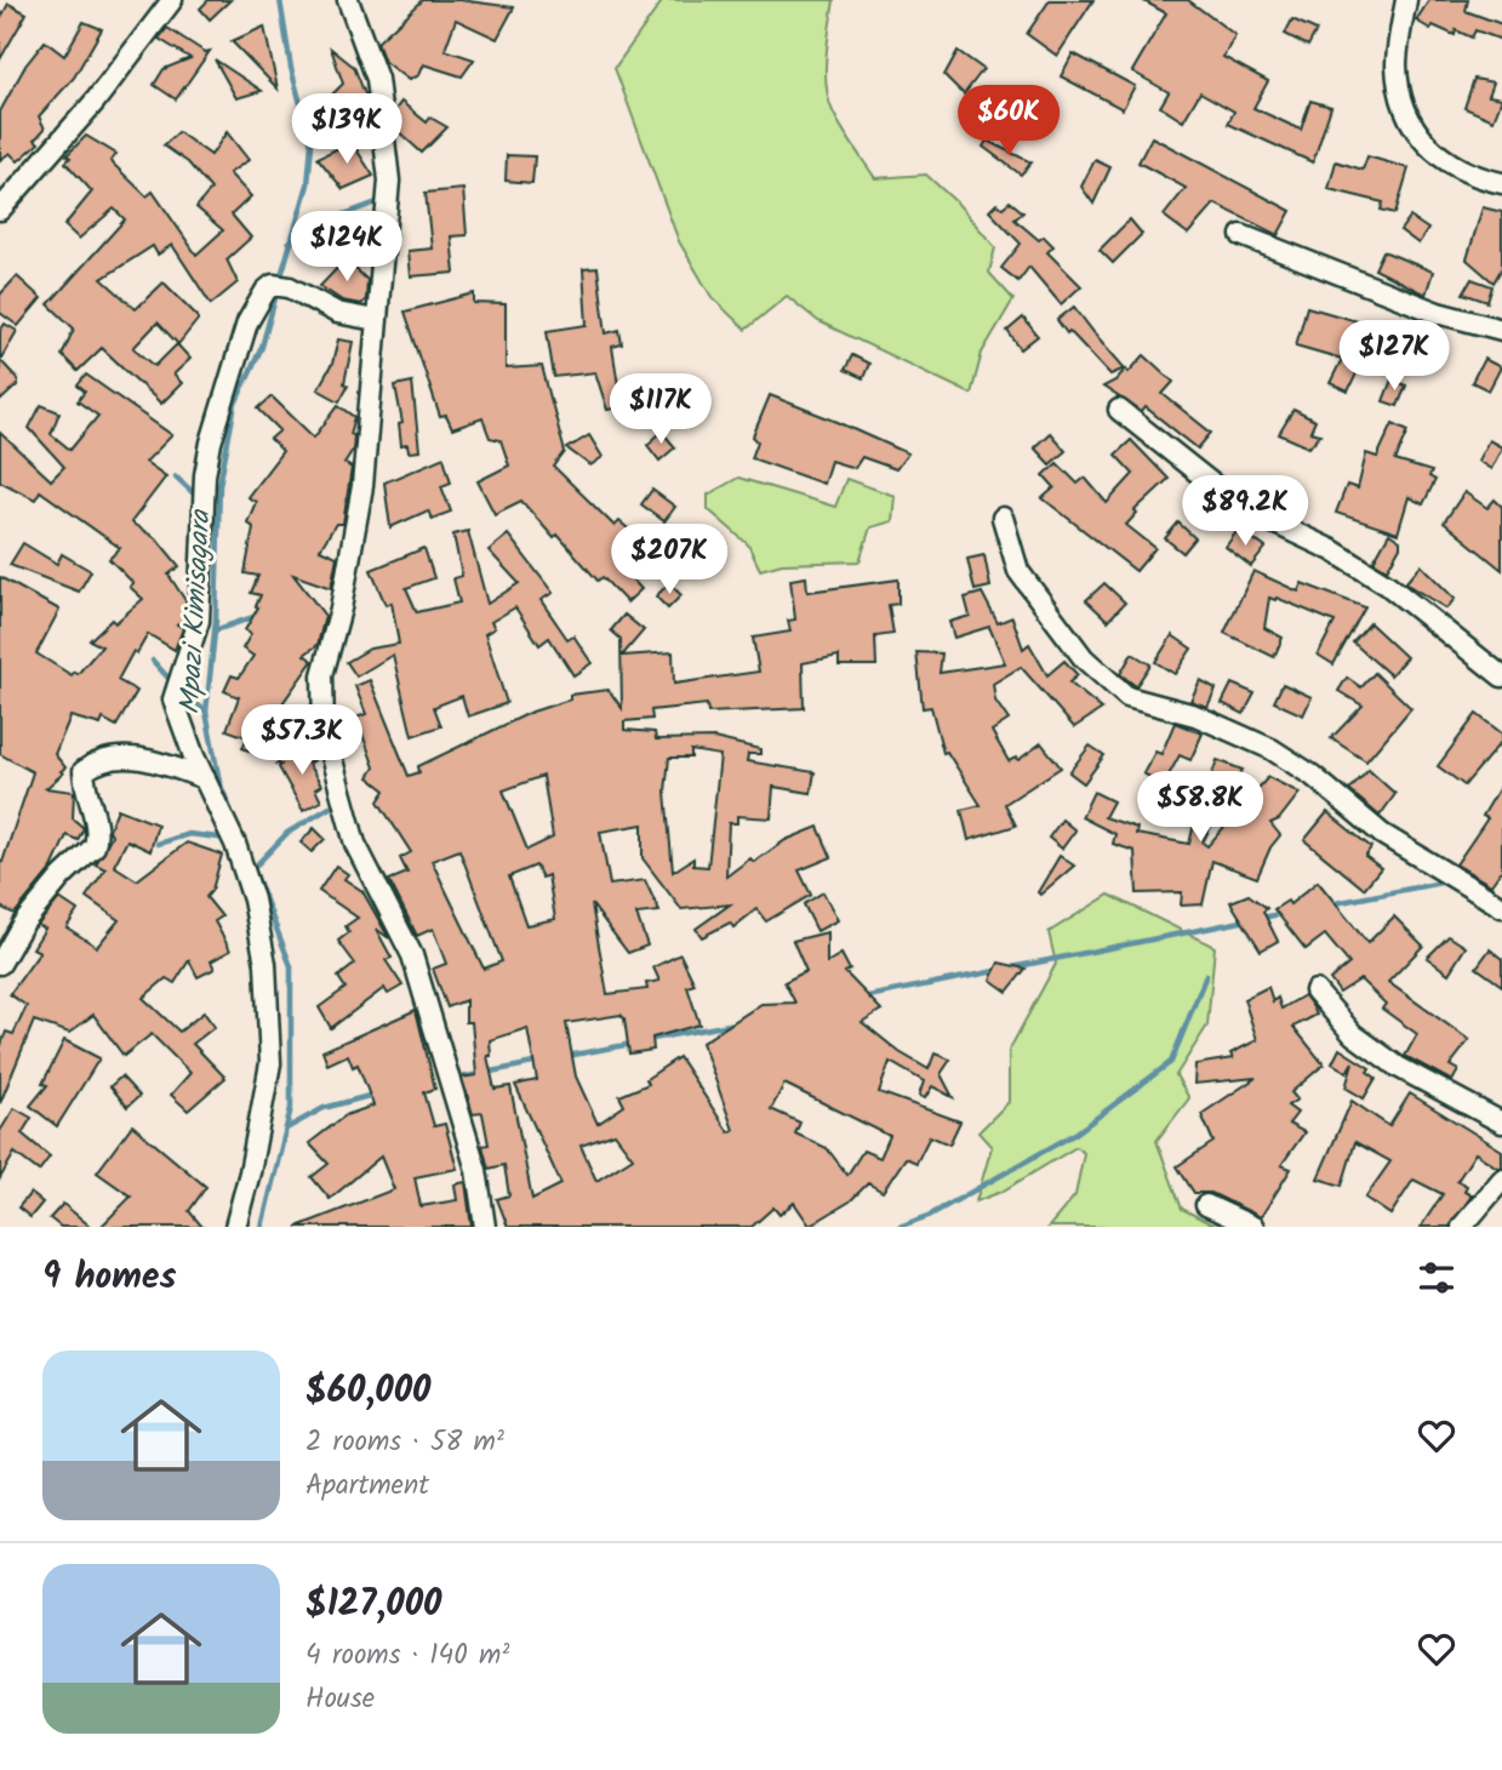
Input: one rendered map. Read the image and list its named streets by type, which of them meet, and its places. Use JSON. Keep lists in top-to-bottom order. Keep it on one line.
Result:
{"water":["Mpazi Kimisagara"],"page":{"price":["$60K","$139K","$124K","$127K","$117K","$89.2K","$207K","$57.3K","$58.8K"],"heading":"9 homes","list":[{"name":"$60,000","note":"2 rooms · 58 m² · Apartment"},{"name":"$127,000","note":"4 rooms · 140 m² · House"}]}}
